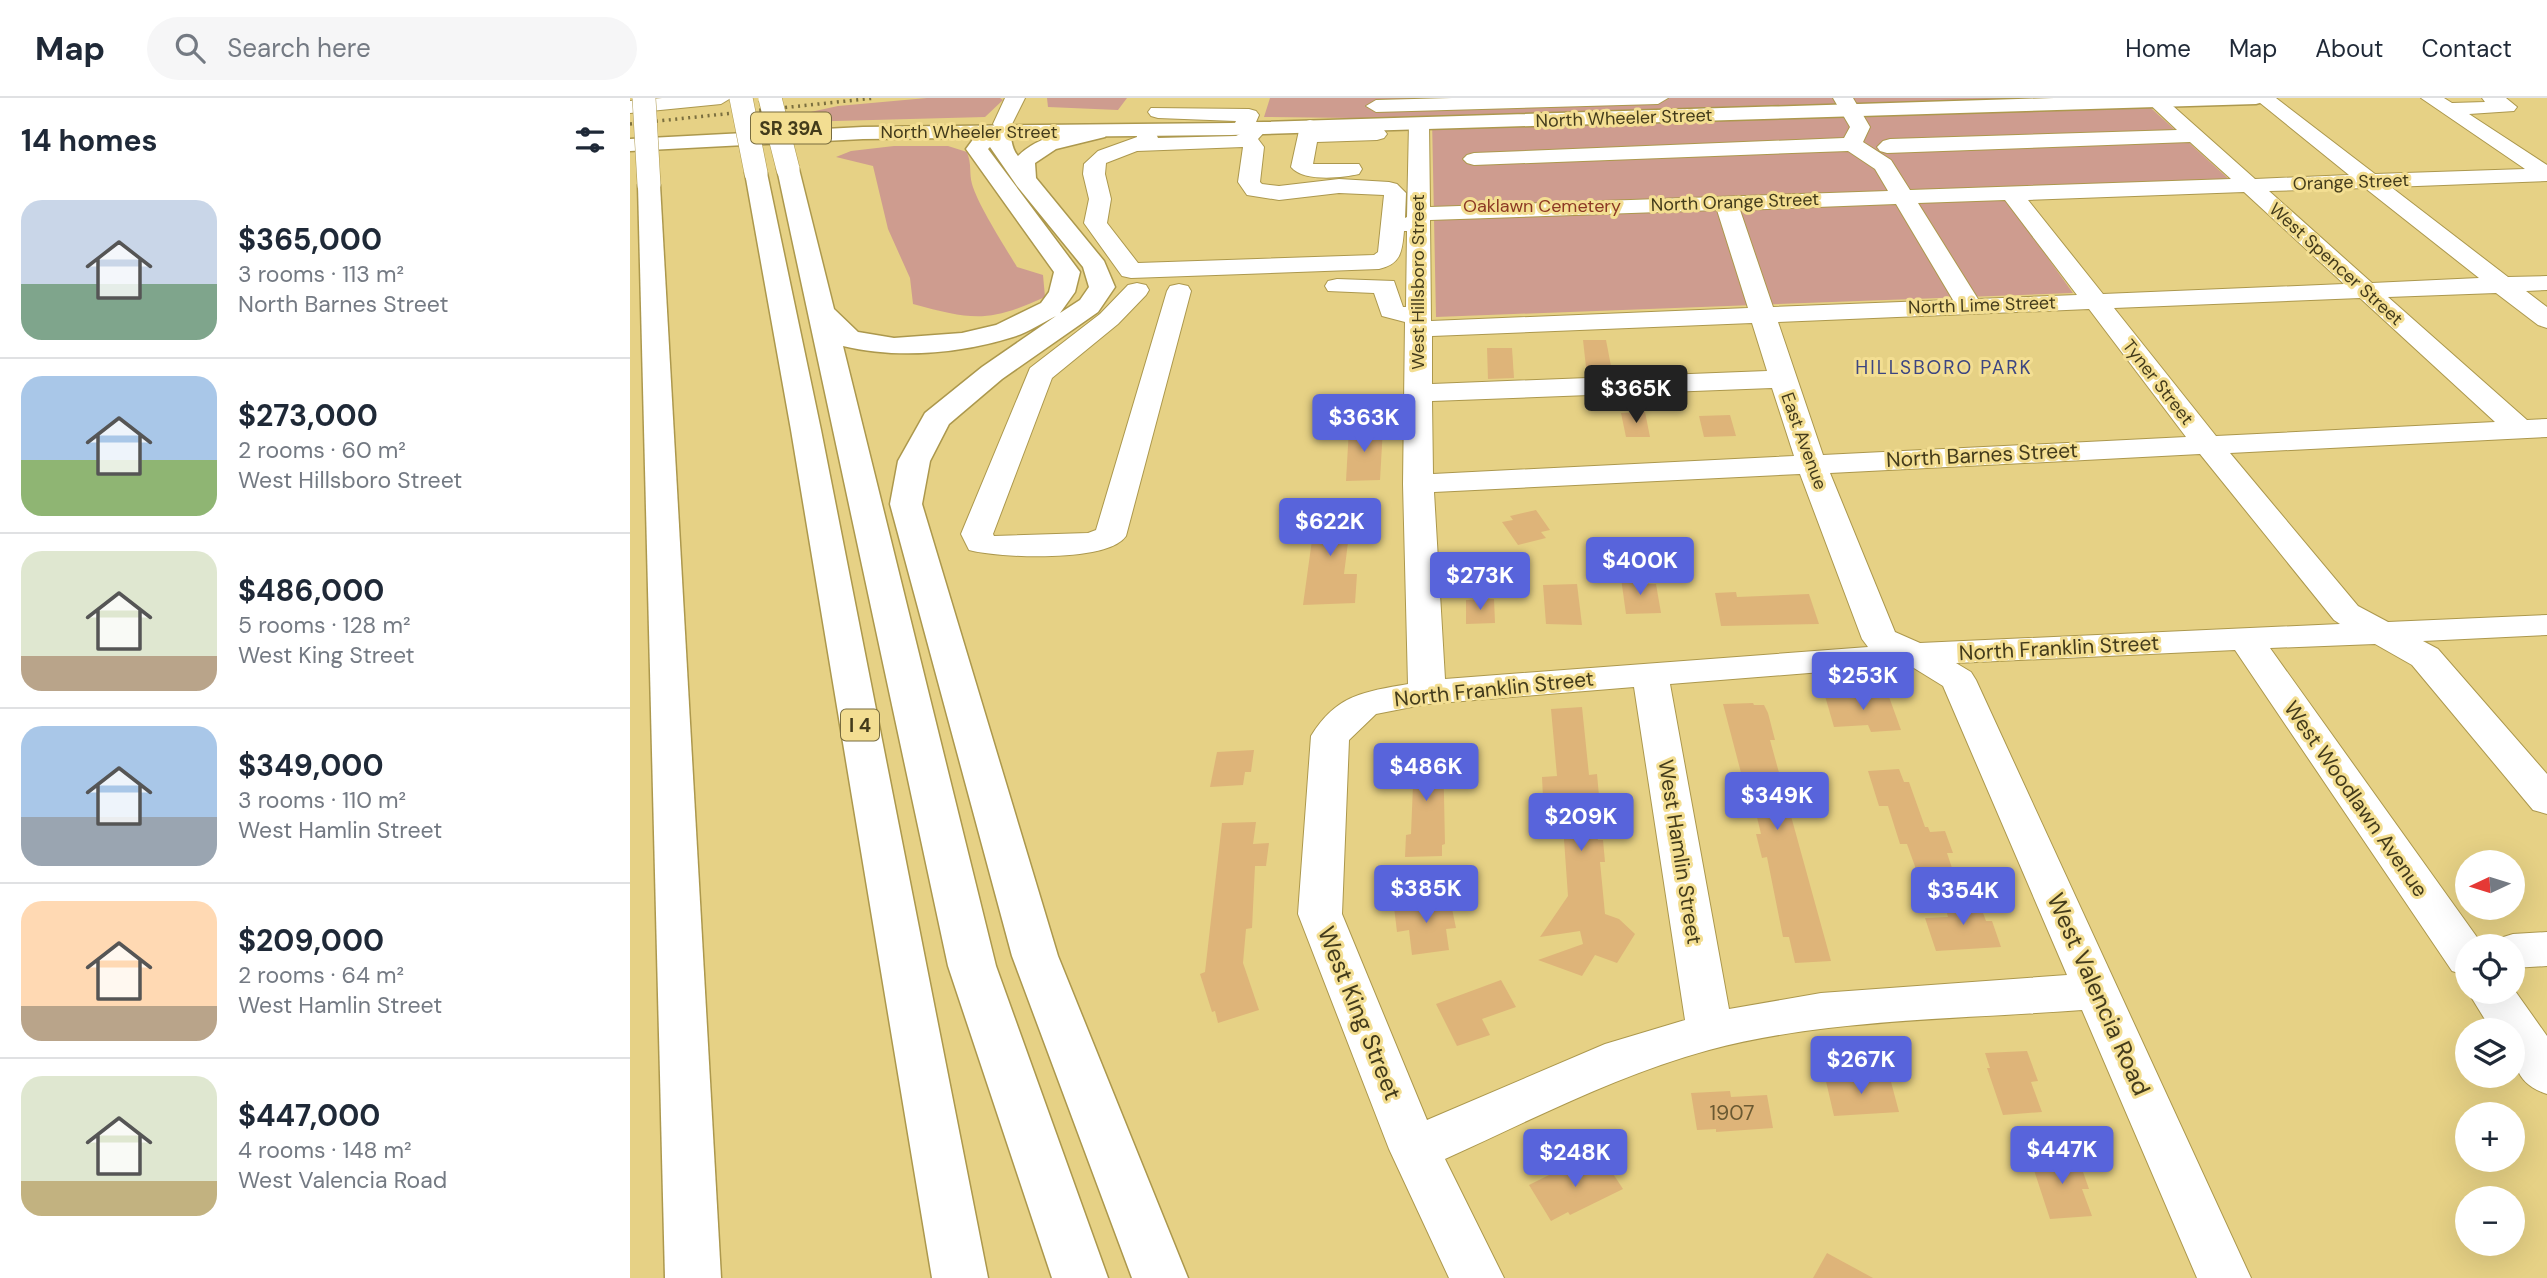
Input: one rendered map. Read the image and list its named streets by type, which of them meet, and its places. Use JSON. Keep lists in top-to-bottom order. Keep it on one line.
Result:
{"streets":{"main road":["North Wheeler Street","SR 39A","I 4"],"street":["Orange Street","North Orange Street","West Spencer Street","West Hillsboro Street","North Lime Street","Tyner Street","East Avenue","North Barnes Street","North Franklin Street","West Woodlawn Avenue","West Hamlin Street","West Valencia Road","West King Street"]},"crossings":[["North Wheeler Street","West Spencer Street"],["North Wheeler Street","West Hillsboro Street"],["Orange Street","North Orange Street"],["Orange Street","West Spencer Street"],["Orange Street","Tyner Street"],["North Orange Street","West Hillsboro Street"],["North Orange Street","Tyner Street"],["North Orange Street","East Avenue"],["West Spencer Street","North Lime Street"],["West Spencer Street","North Barnes Street"],["West Hillsboro Street","North Lime Street"],["West Hillsboro Street","North Barnes Street"],["West Hillsboro Street","North Franklin Street"],["North Lime Street","Tyner Street"],["North Lime Street","East Avenue"],["Tyner Street","North Barnes Street"],["Tyner Street","North Franklin Street"],["East Avenue","North Barnes Street"],["East Avenue","North Franklin Street"],["East Avenue","West Valencia Road"],["North Franklin Street","West Woodlawn Avenue"],["North Franklin Street","West Hamlin Street"],["North Franklin Street","West Valencia Road"],["North Franklin Street","West King Street"]],"districts":["HILLSBORO PARK"],"parks":["Oaklawn Cemetery"],"house_numbers":["1907"],"north":"left","page":{"header":"Map","search":"Search here","nav":["Home","Map","About","Contact"],"heading":"14 homes","list":[{"name":"$365,000","note":"3 rooms · 113 m² · North Barnes Street"},{"name":"$273,000","note":"2 rooms · 60 m² · West Hillsboro Street"},{"name":"$486,000","note":"5 rooms · 128 m² · West King Street"},{"name":"$349,000","note":"3 rooms · 110 m² · West Hamlin Street"},{"name":"$209,000","note":"2 rooms · 64 m² · West Hamlin Street"},{"name":"$447,000","note":"4 rooms · 148 m² · West Valencia Road"}],"price":["$365K","$363K","$622K","$400K","$273K","$253K","$486K","$349K","$209K","$385K","$354K","$267K","$447K","$248K"],"map_buttons":["+","−"]}}
